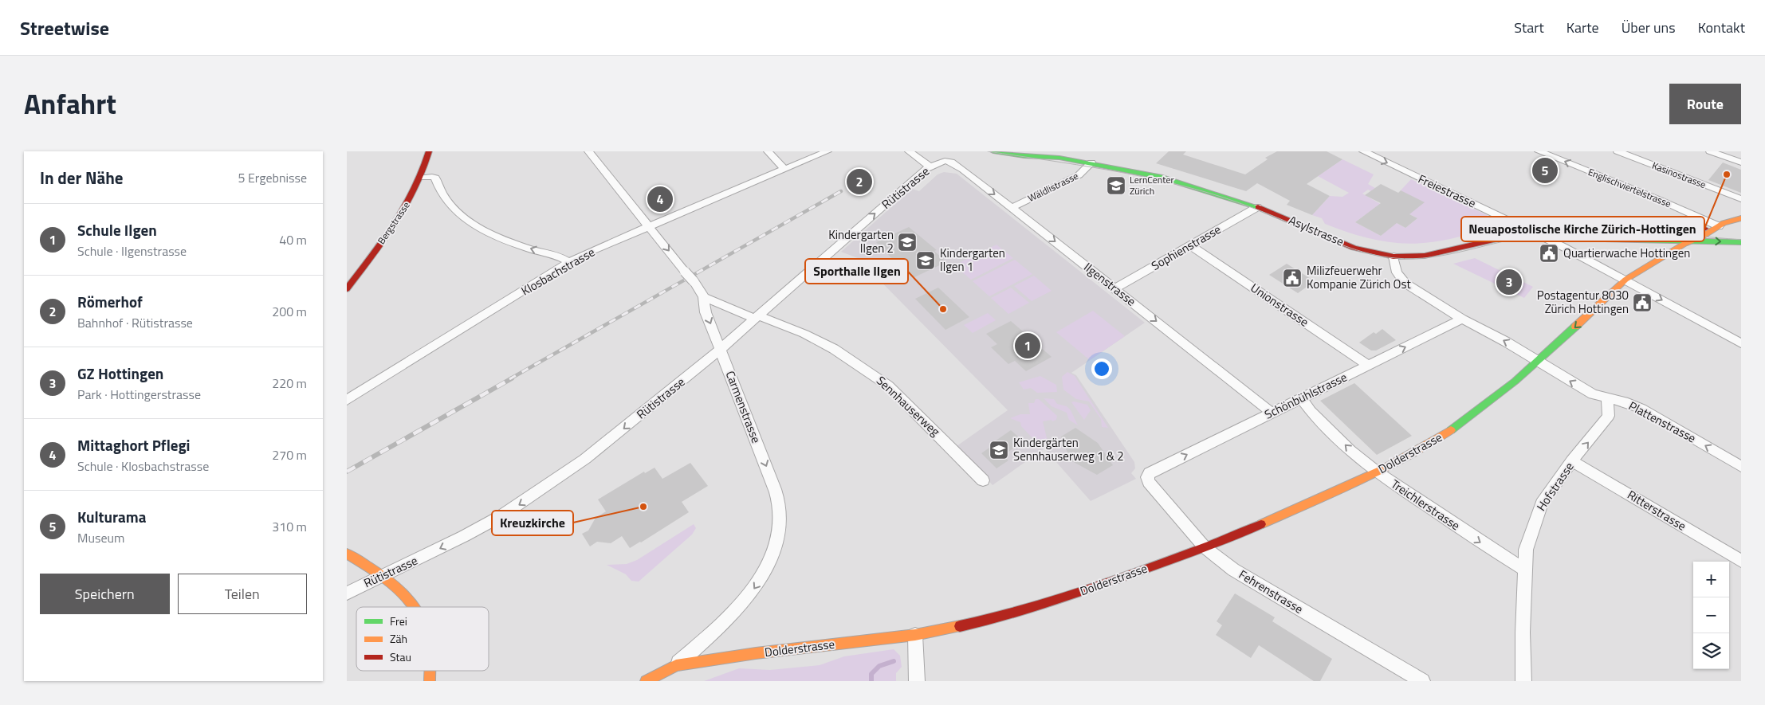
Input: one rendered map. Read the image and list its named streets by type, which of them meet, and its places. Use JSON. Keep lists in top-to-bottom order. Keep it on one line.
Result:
{"streets":{"main road":["Bergstrasse","Asylstrasse","Dolderstrasse"],"street":["Kasinostrasse","Wäldlistrasse","Rütistrasse","Englischviertelstrasse","Freiestrasse","Sophienstrasse","Klosbachstrasse","Ilgenstrasse","Unionstrasse","Schönbühlstrasse","Sennhauserweg","Carmenstrasse","Plattenstrasse","Hofstrasse","Treichlerstrasse","Ritterstrasse","Fehrenstrasse"]},"crossings":[["Wäldlistrasse","Asylstrasse"],["Wäldlistrasse","Ilgenstrasse"],["Rütistrasse","Ilgenstrasse"],["Rütistrasse","Sennhauserweg"],["Rütistrasse","Carmenstrasse"],["Englischviertelstrasse","Dolderstrasse"],["Freiestrasse","Asylstrasse"],["Freiestrasse","Dolderstrasse"],["Asylstrasse","Sophienstrasse"],["Sophienstrasse","Ilgenstrasse"],["Sophienstrasse","Unionstrasse"],["Klosbachstrasse","Carmenstrasse"],["Ilgenstrasse","Schönbühlstrasse"],["Unionstrasse","Schönbühlstrasse"],["Schönbühlstrasse","Treichlerstrasse"],["Schönbühlstrasse","Fehrenstrasse"],["Sennhauserweg","Carmenstrasse"],["Carmenstrasse","Dolderstrasse"],["Plattenstrasse","Dolderstrasse"],["Plattenstrasse","Hofstrasse"],["Dolderstrasse","Treichlerstrasse"],["Dolderstrasse","Fehrenstrasse"],["Hofstrasse","Treichlerstrasse"],["Hofstrasse","Ritterstrasse"]],"one_way":["Englischviertelstrasse","Freiestrasse","Ilgenstrasse","Schönbühlstrasse","Carmenstrasse","Plattenstrasse"],"places":{"other":["Neuapostolische Kirche Zürich-Hottingen","Sporthalle Ilgen","Kreuzkirche"],"school or university":["LernCenter Zürich","Kindergarten Ilgen 2","Kindergarten Ilgen 1","Kindergärten Sennhauserweg 1 & 2"],"public building":["Quartierwache Hottingen","Milizfeuerwehr Kompanie Zürich Ost","Postagentur 8030 Zürich Hottingen"]},"legend":["Frei","Zäh","Stau"],"page":{"header":"Streetwise","nav":["Start","Karte","Über uns","Kontakt"],"title":"Anfahrt","buttons":["Route",["Speichern","Teilen"]],"heading":["In der Nähe","5 Ergebnisse"],"pins":["5","2","4","3","1"],"list":[{"mark":"1","name":"Schule Ilgen","note":"Schule · Ilgenstrasse","value":"40 m"},{"mark":"2","name":"Römerhof","note":"Bahnhof · Rütistrasse","value":"200 m"},{"mark":"3","name":"GZ Hottingen","note":"Park · Hottingerstrasse","value":"220 m"},{"mark":"4","name":"Mittaghort Pflegi","note":"Schule · Klosbachstrasse","value":"270 m"},{"mark":"5","name":"Kulturama","note":"Museum","value":"310 m"}],"map_buttons":["+","−"]}}
